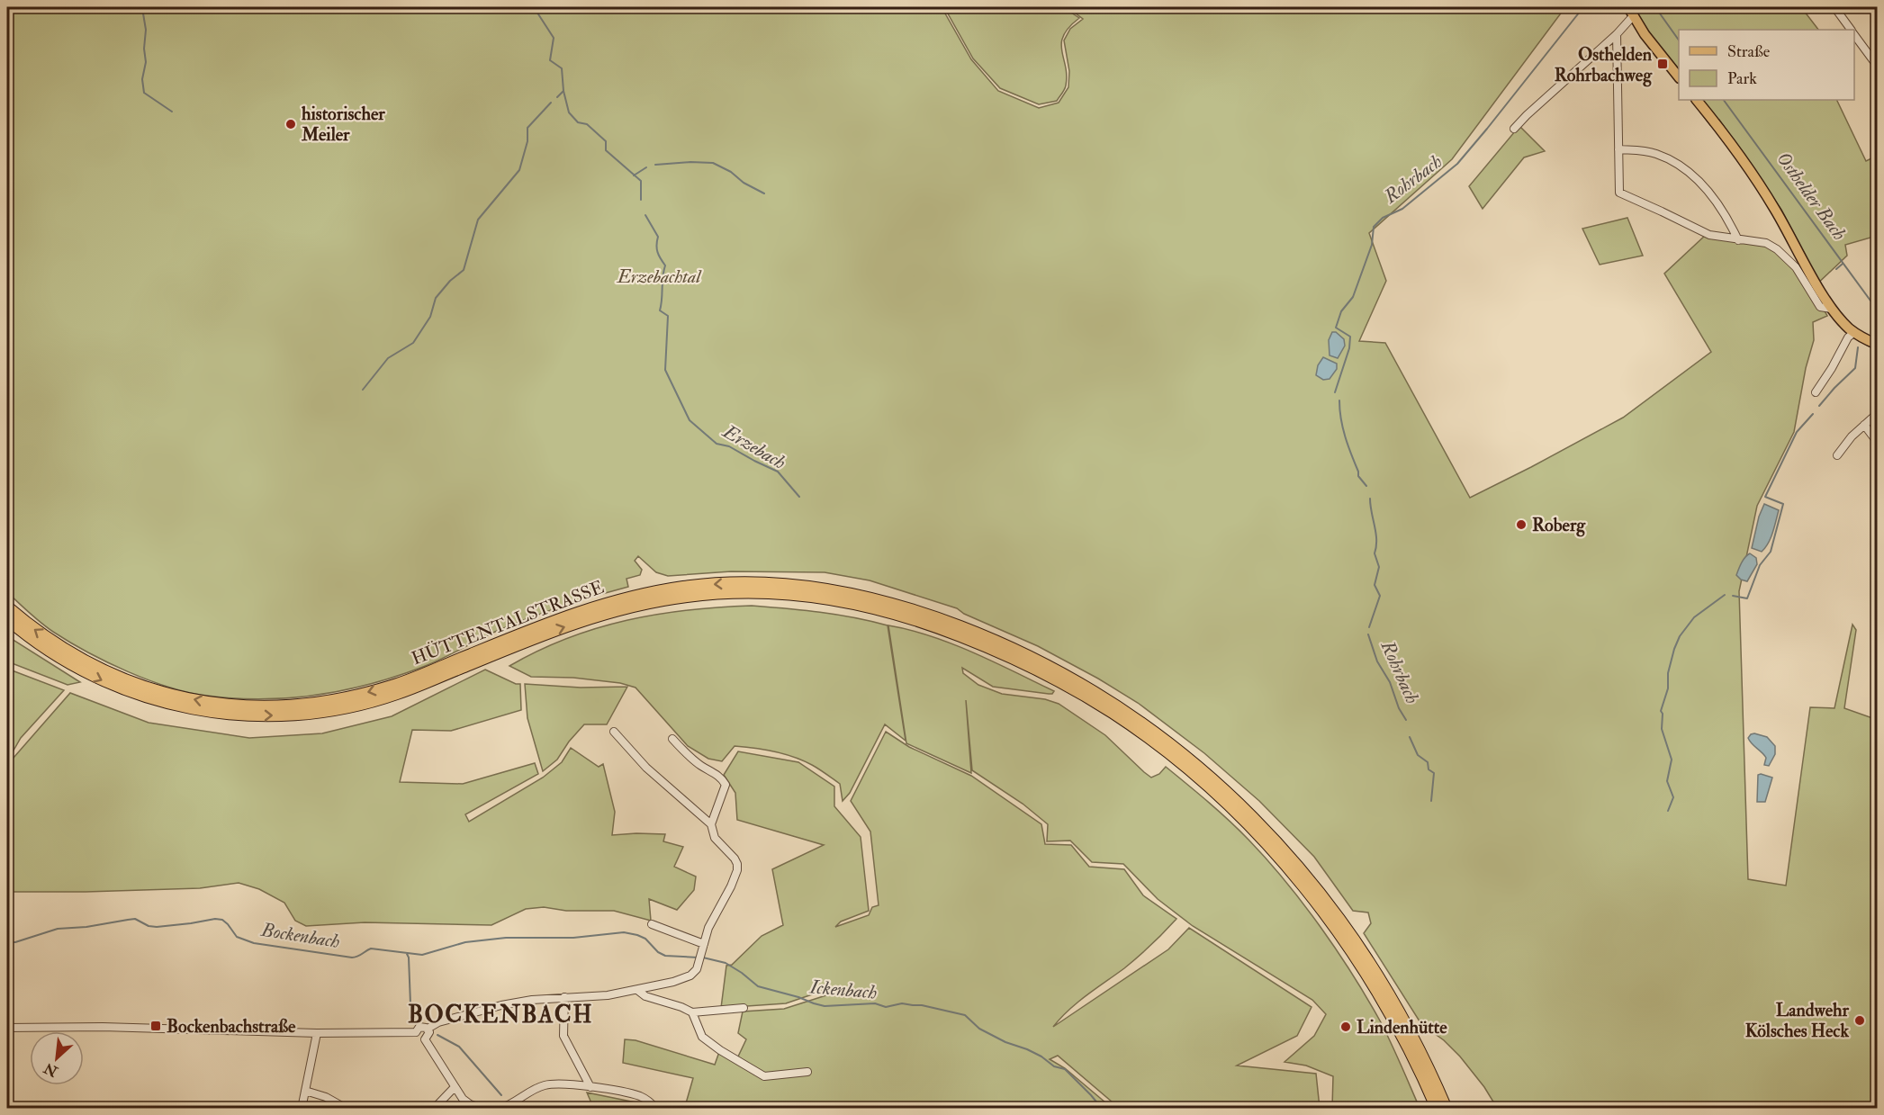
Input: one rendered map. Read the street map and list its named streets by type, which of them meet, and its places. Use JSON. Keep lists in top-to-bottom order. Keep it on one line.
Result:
{"streets":{"highway":["HÜTTENTALSTRASSE"]},"districts":["BOCKENBACH"],"water":["Rohrbach","Osthelder Bach","Erzebach","Bockenbach","Ickenbach"],"parks":["Erzebachtal"],"places":{"transit":["Osthelden Rohrbachweg","Bockenbachstraße"],"other":["historischer Meiler","Roberg","Landwehr Kölsches Heck","Lindenhütte"]},"legend":["Straße","Park"],"north":"bottom left"}
